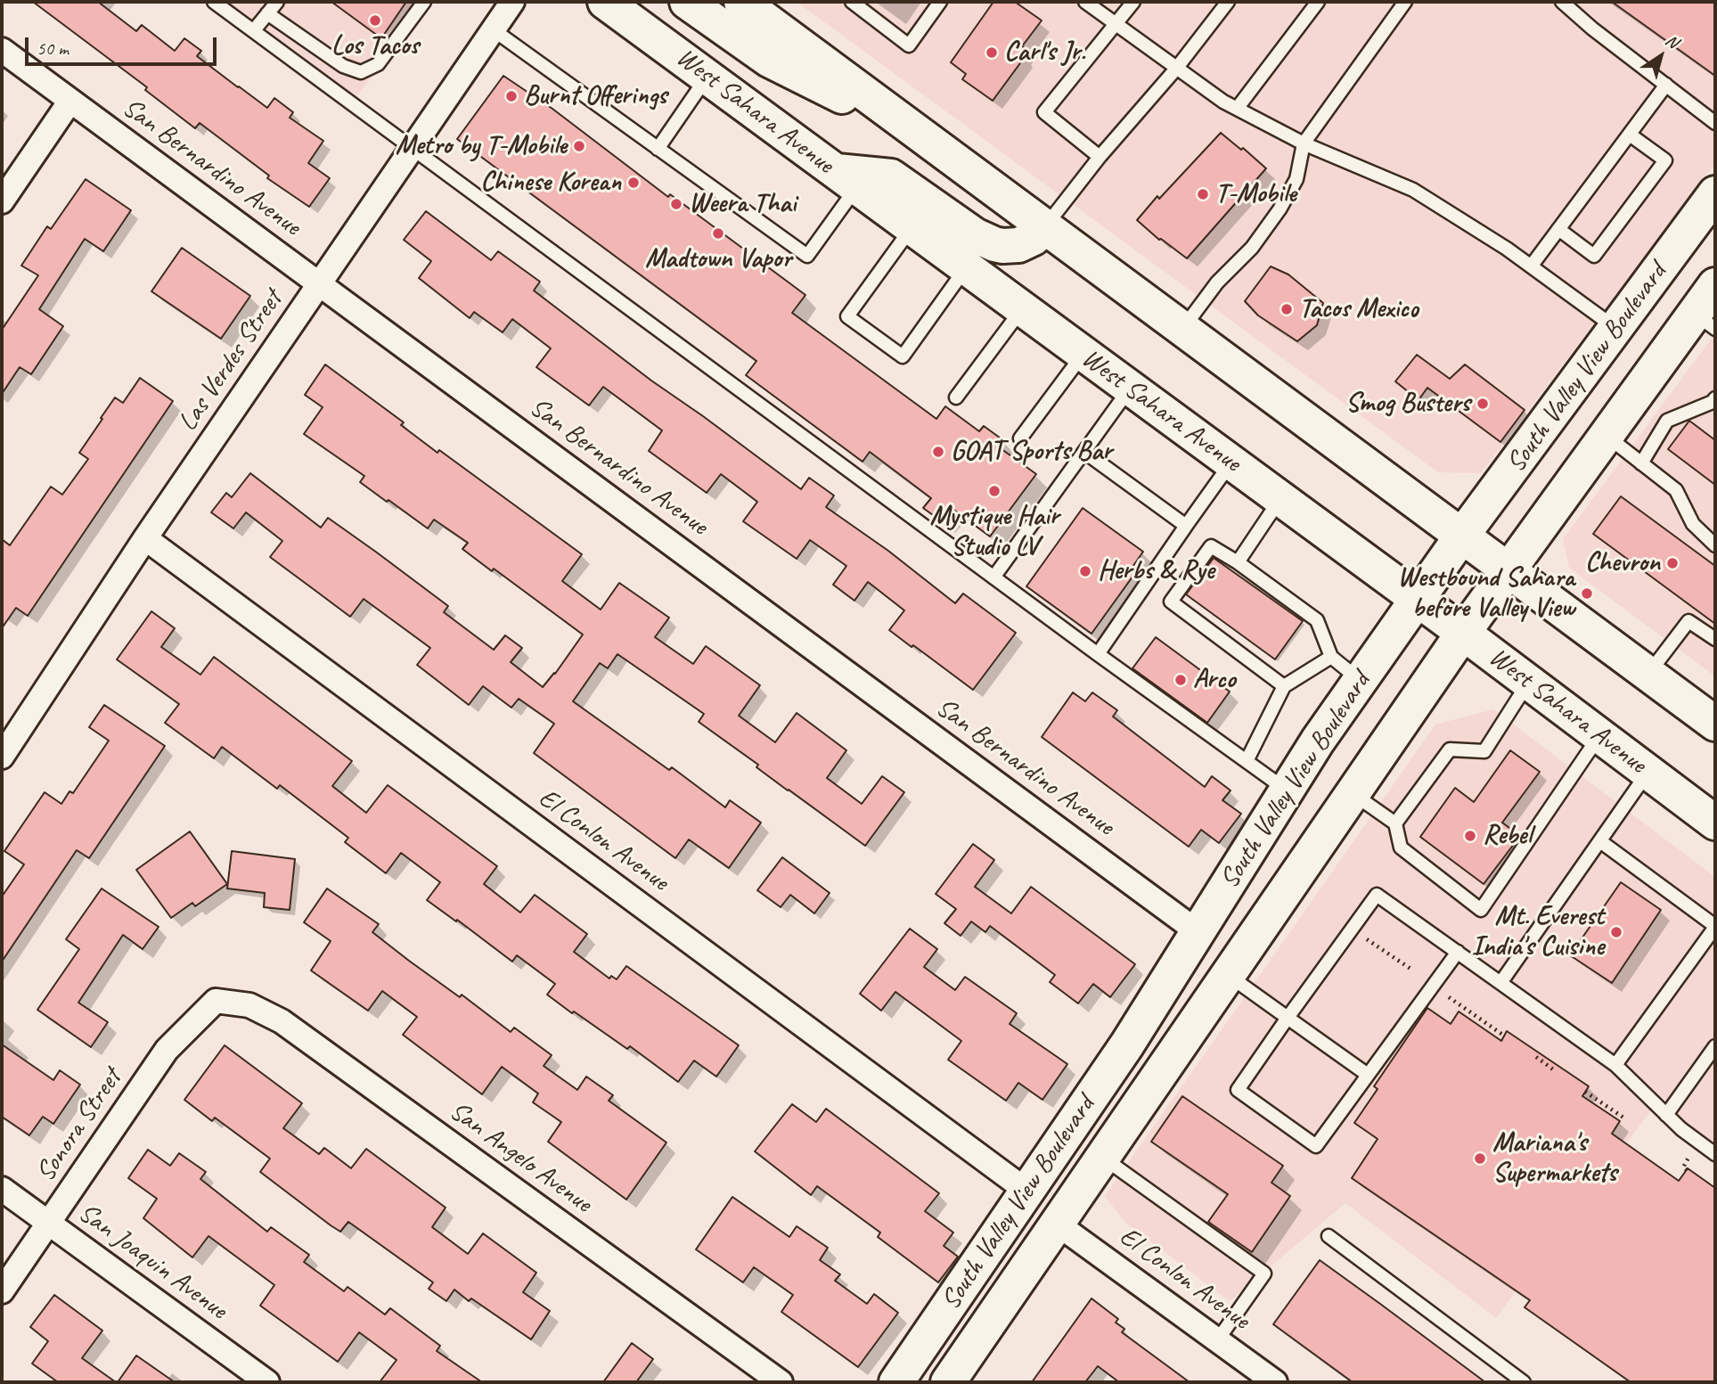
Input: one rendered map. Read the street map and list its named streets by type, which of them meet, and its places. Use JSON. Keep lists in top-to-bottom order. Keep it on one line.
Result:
{"streets":{"main road":["West Sahara Avenue","South Valley View Boulevard"],"street":["San Bernardino Avenue","Las Verdes Street","El Conlon Avenue","Sonora Street","San Angelo Avenue","San Joaquin Avenue"]},"crossings":[["West Sahara Avenue","South Valley View Boulevard"],["San Bernardino Avenue","Las Verdes Street"],["San Bernardino Avenue","South Valley View Boulevard"],["Las Verdes Street","El Conlon Avenue"],["South Valley View Boulevard","El Conlon Avenue"],["Sonora Street","San Angelo Avenue"],["Sonora Street","San Joaquin Avenue"]],"places":["Los Tacos","Carl's Jr.","Burnt Offerings","Metro by T-Mobile","Chinese Korean","T-Mobile","Weera Thai","Madtown Vapor","Tacos Mexico","Smog Busters","GOAT Sports Bar","Mystique Hair Studio LV","Chevron","Herbs & Rye","Westbound Sahara before Valley View","Arco","Rebel","Mt. Everest India's Cuisine","Mariana's Supermarkets"],"scale_bar":"50 m","north":"top right"}
